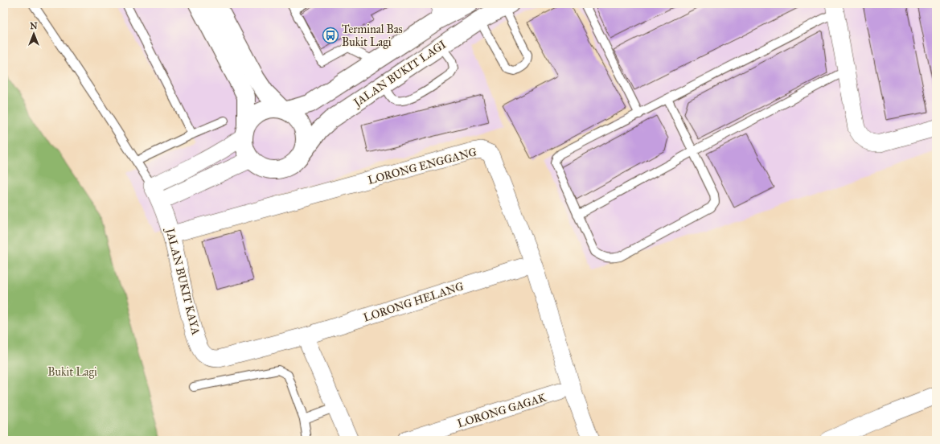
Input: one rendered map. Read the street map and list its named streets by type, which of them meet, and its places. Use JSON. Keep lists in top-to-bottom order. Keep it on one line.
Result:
{"streets":{"street":["JALAN BUKIT LAGI","LORONG ENGGANG","JALAN BUKIT KAYA","LORONG HELANG","LORONG GAGAK"]},"crossings":[["LORONG ENGGANG","JALAN BUKIT KAYA"],["JALAN BUKIT KAYA","LORONG HELANG"]],"parks":["Bukit Lagi"],"places":{"bus stop":["Terminal Bas Bukit Lagi"]},"north":"top"}
